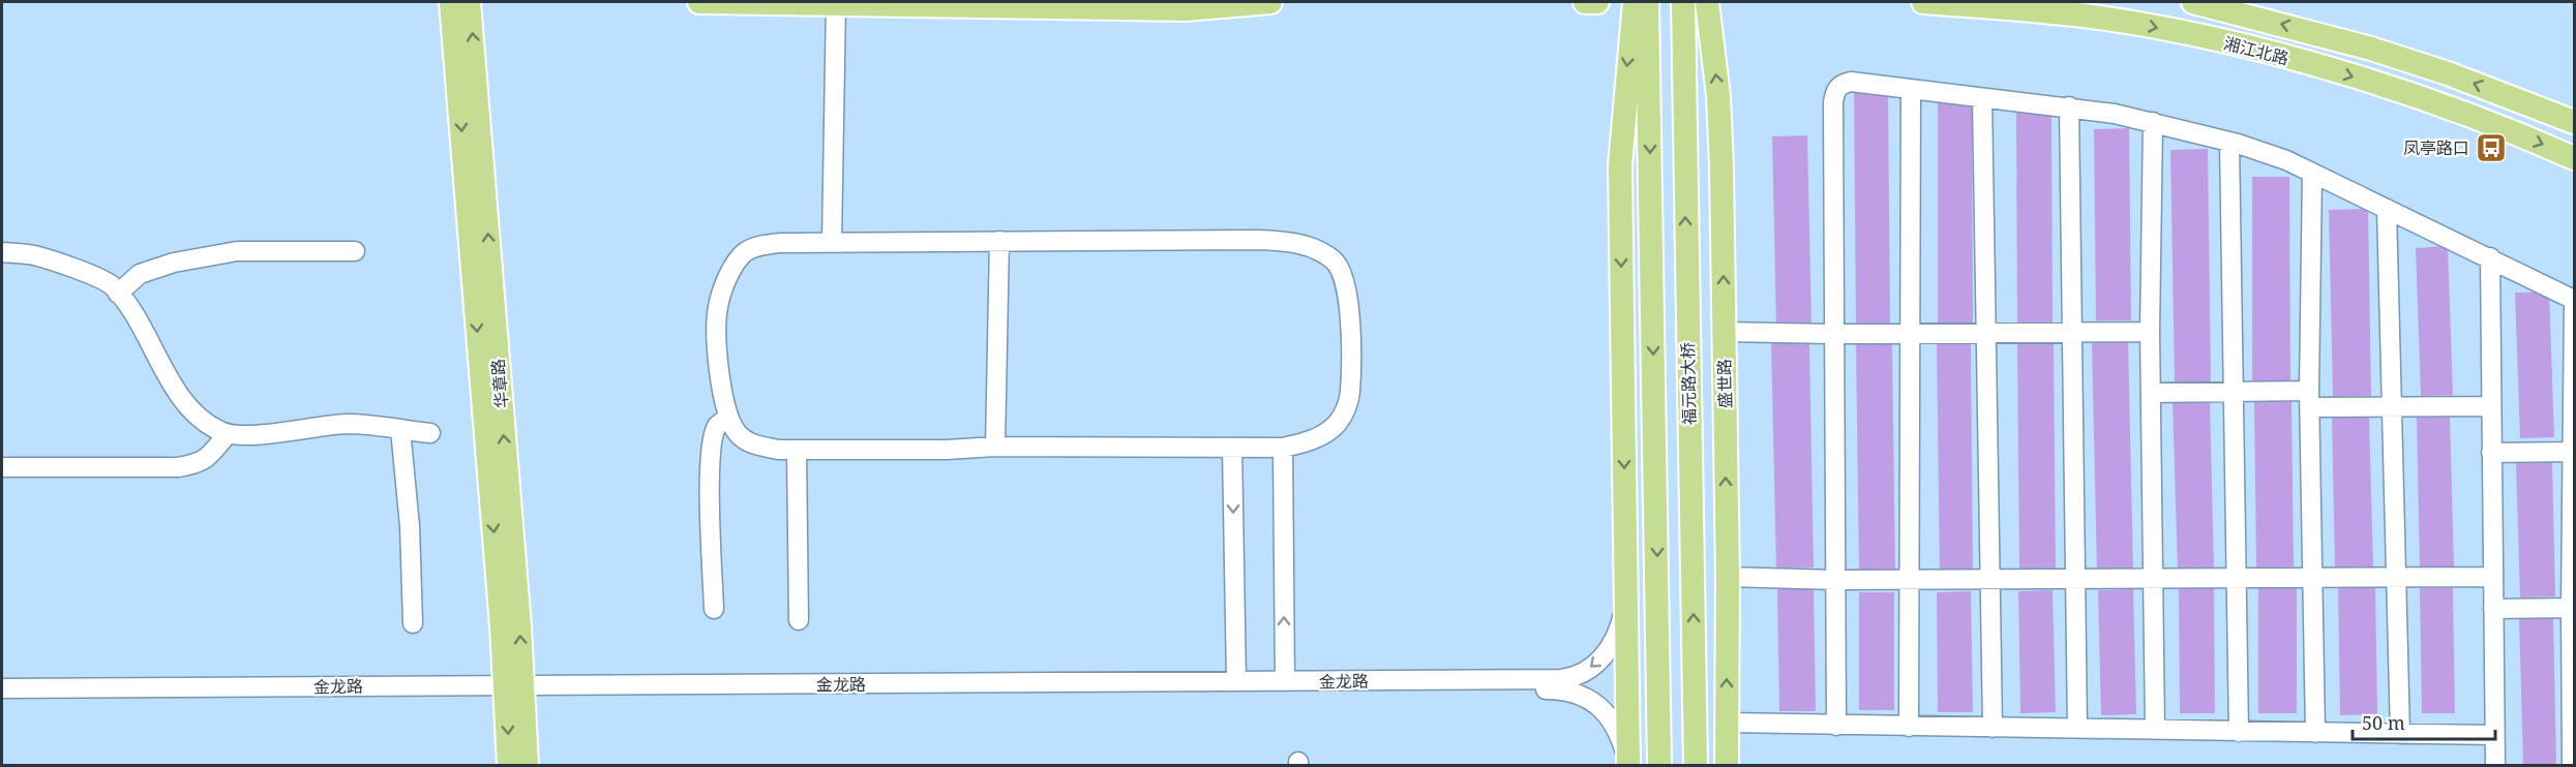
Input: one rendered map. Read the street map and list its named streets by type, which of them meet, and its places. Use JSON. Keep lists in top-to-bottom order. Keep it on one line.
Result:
{"streets":{"main road":["湘江北路","华章路","福元路大桥","盛世路"],"street":["金龙路"]},"crossings":[["华章路","金龙路"]],"places":{"bus stop":["凤亭路口"]},"scale_bar":"50 m"}
